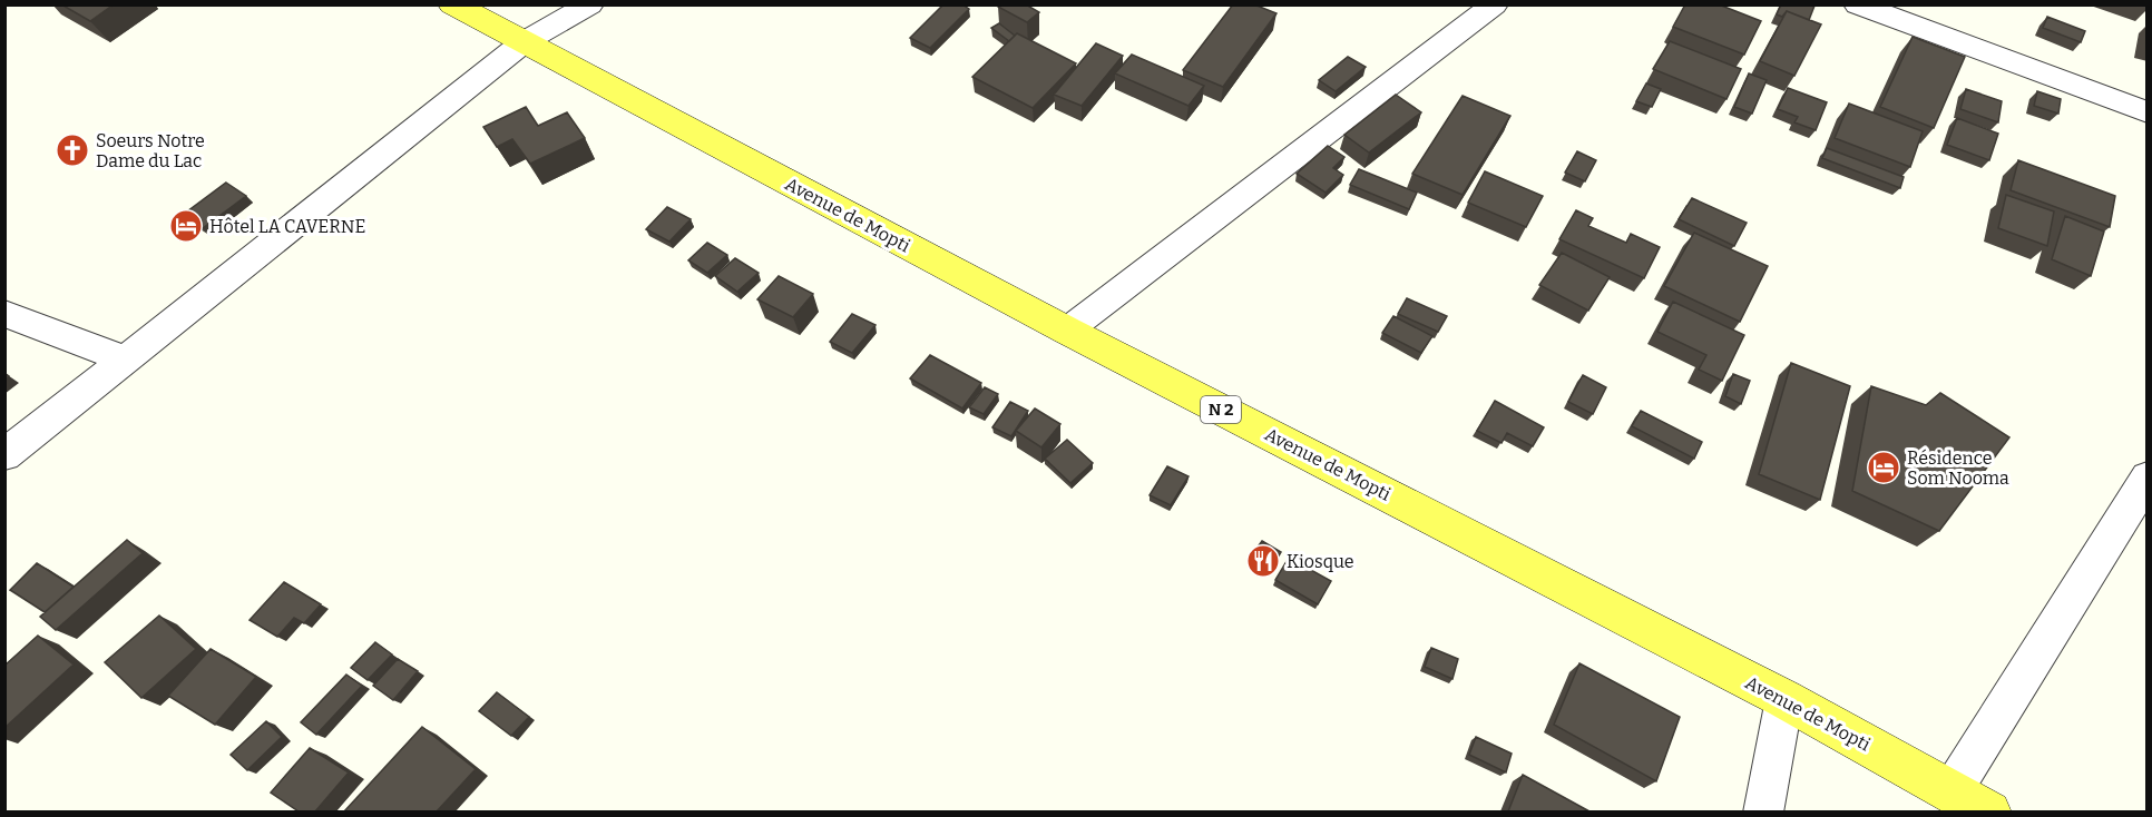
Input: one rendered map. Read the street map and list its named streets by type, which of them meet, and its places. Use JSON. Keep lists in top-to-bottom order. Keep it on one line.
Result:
{"streets":{"main road":["Avenue de Mopti","N 2"]},"places":{"church":["Soeurs Notre Dame du Lac"],"hotel":["Hôtel LA CAVERNE","Résidence Som Nooma"],"restaurant":["Kiosque"]}}
